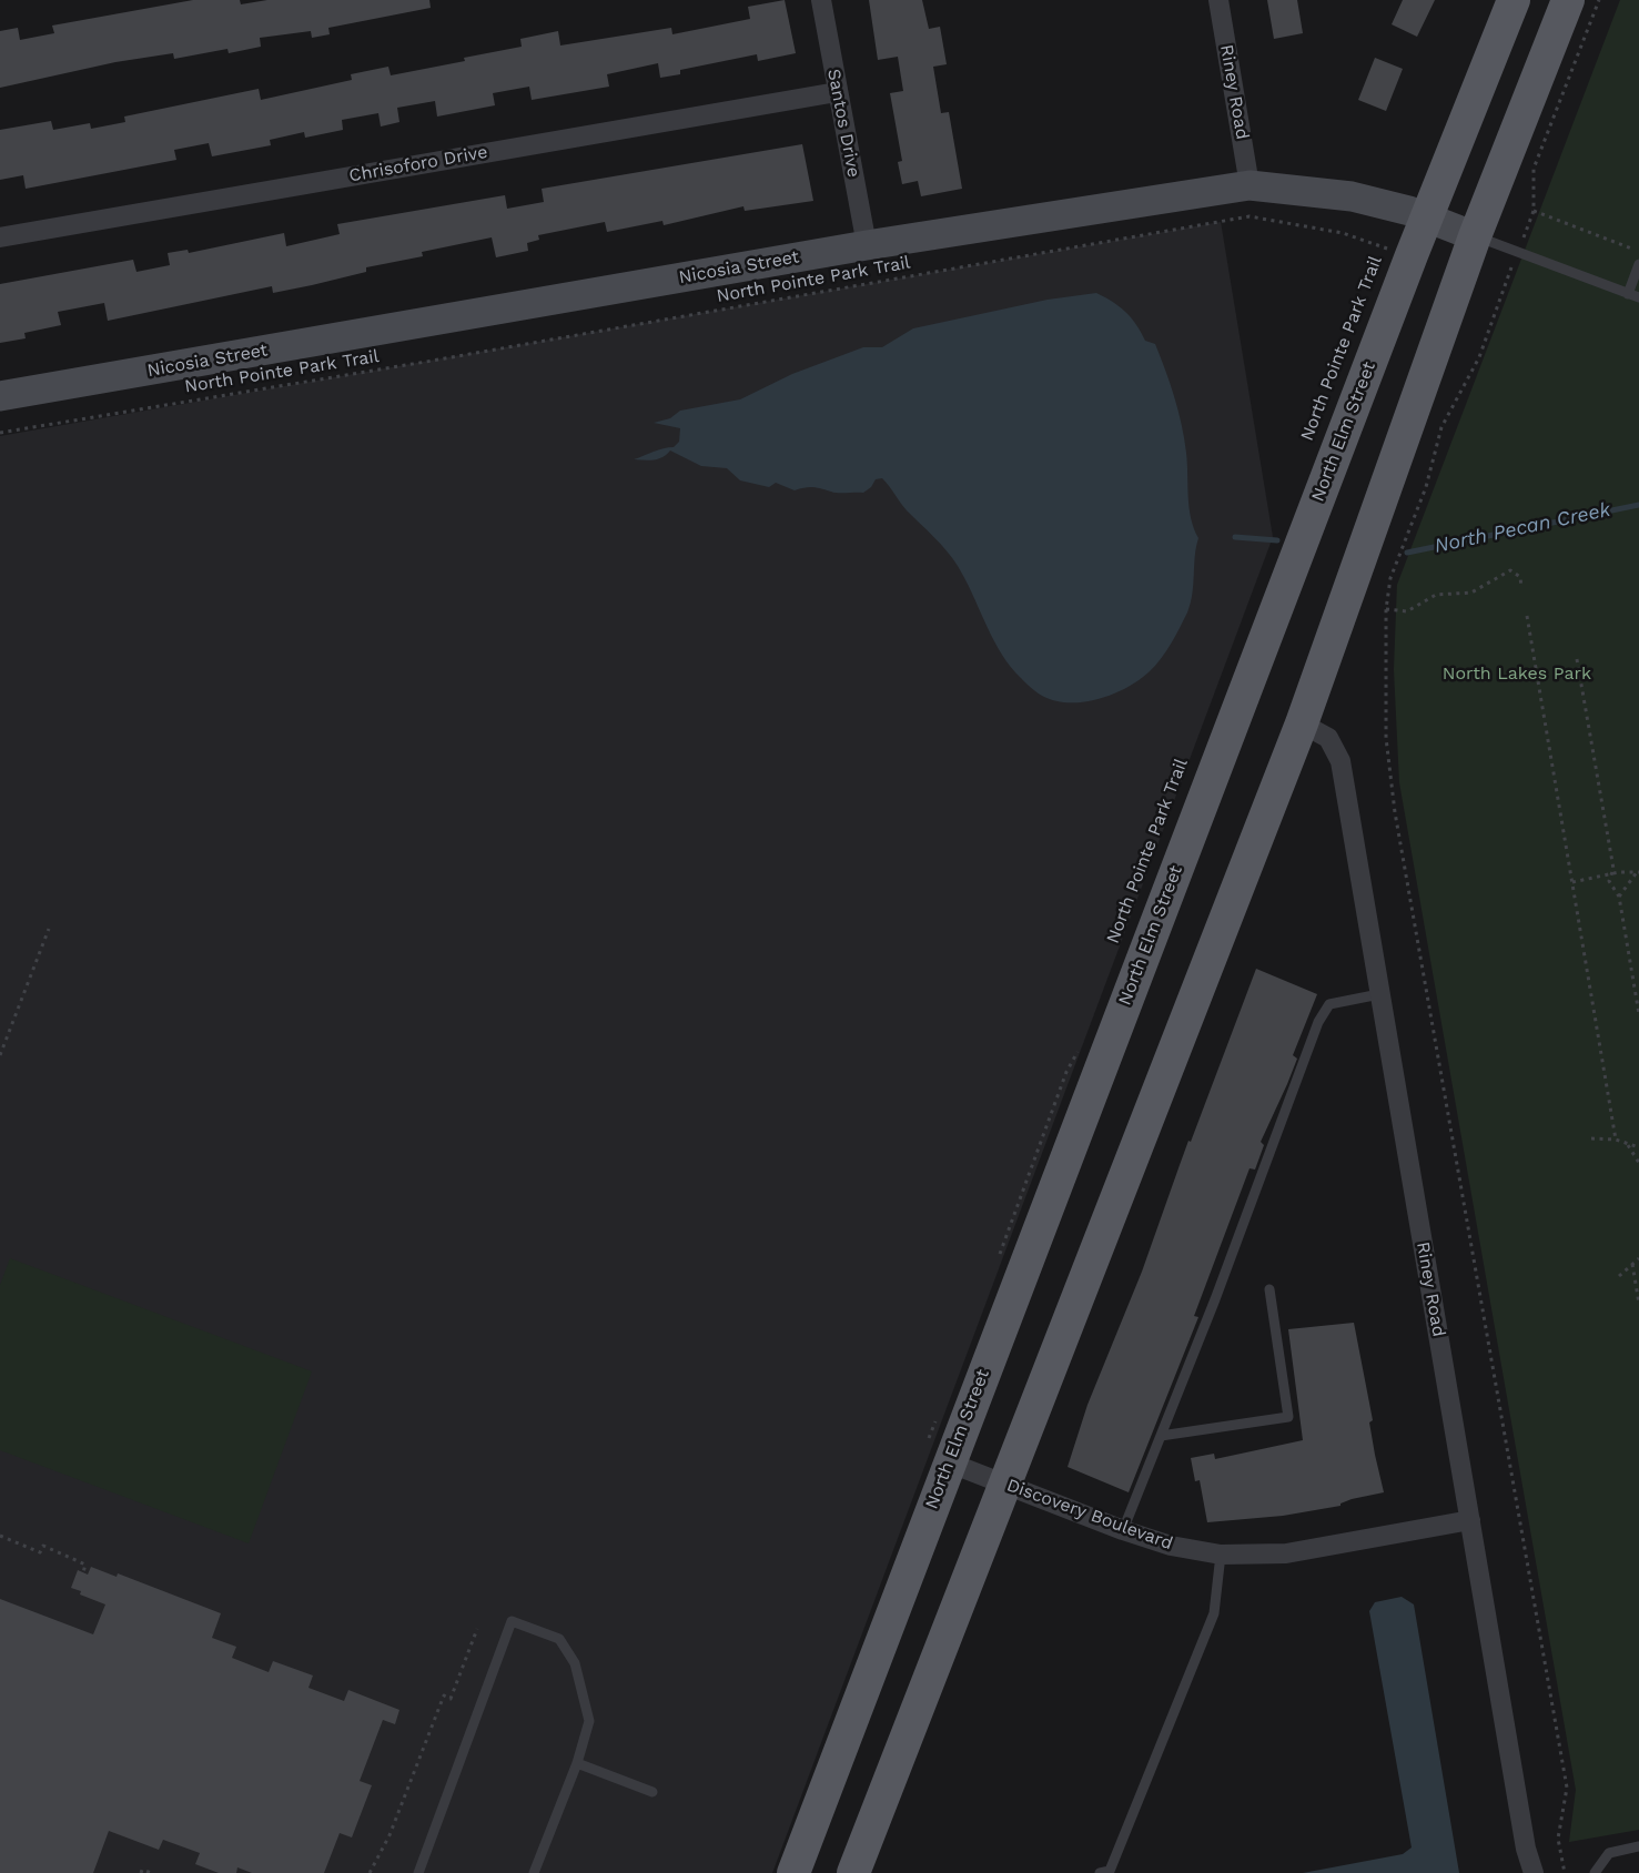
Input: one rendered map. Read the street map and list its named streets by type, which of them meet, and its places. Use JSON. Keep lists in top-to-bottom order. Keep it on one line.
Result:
{"streets":{"main road":["North Elm Street"],"street":["Riney Road","Santos Drive","Chrisoforo Drive","Nicosia Street","Discovery Boulevard"],"path":["North Pointe Park Trail"]},"crossings":[["Riney Road","Nicosia Street"],["Riney Road","Discovery Boulevard"],["Santos Drive","Chrisoforo Drive"],["Santos Drive","Nicosia Street"],["Nicosia Street","North Elm Street"],["North Elm Street","Discovery Boulevard"]],"water":["North Pecan Creek"],"parks":["North Lakes Park"]}
